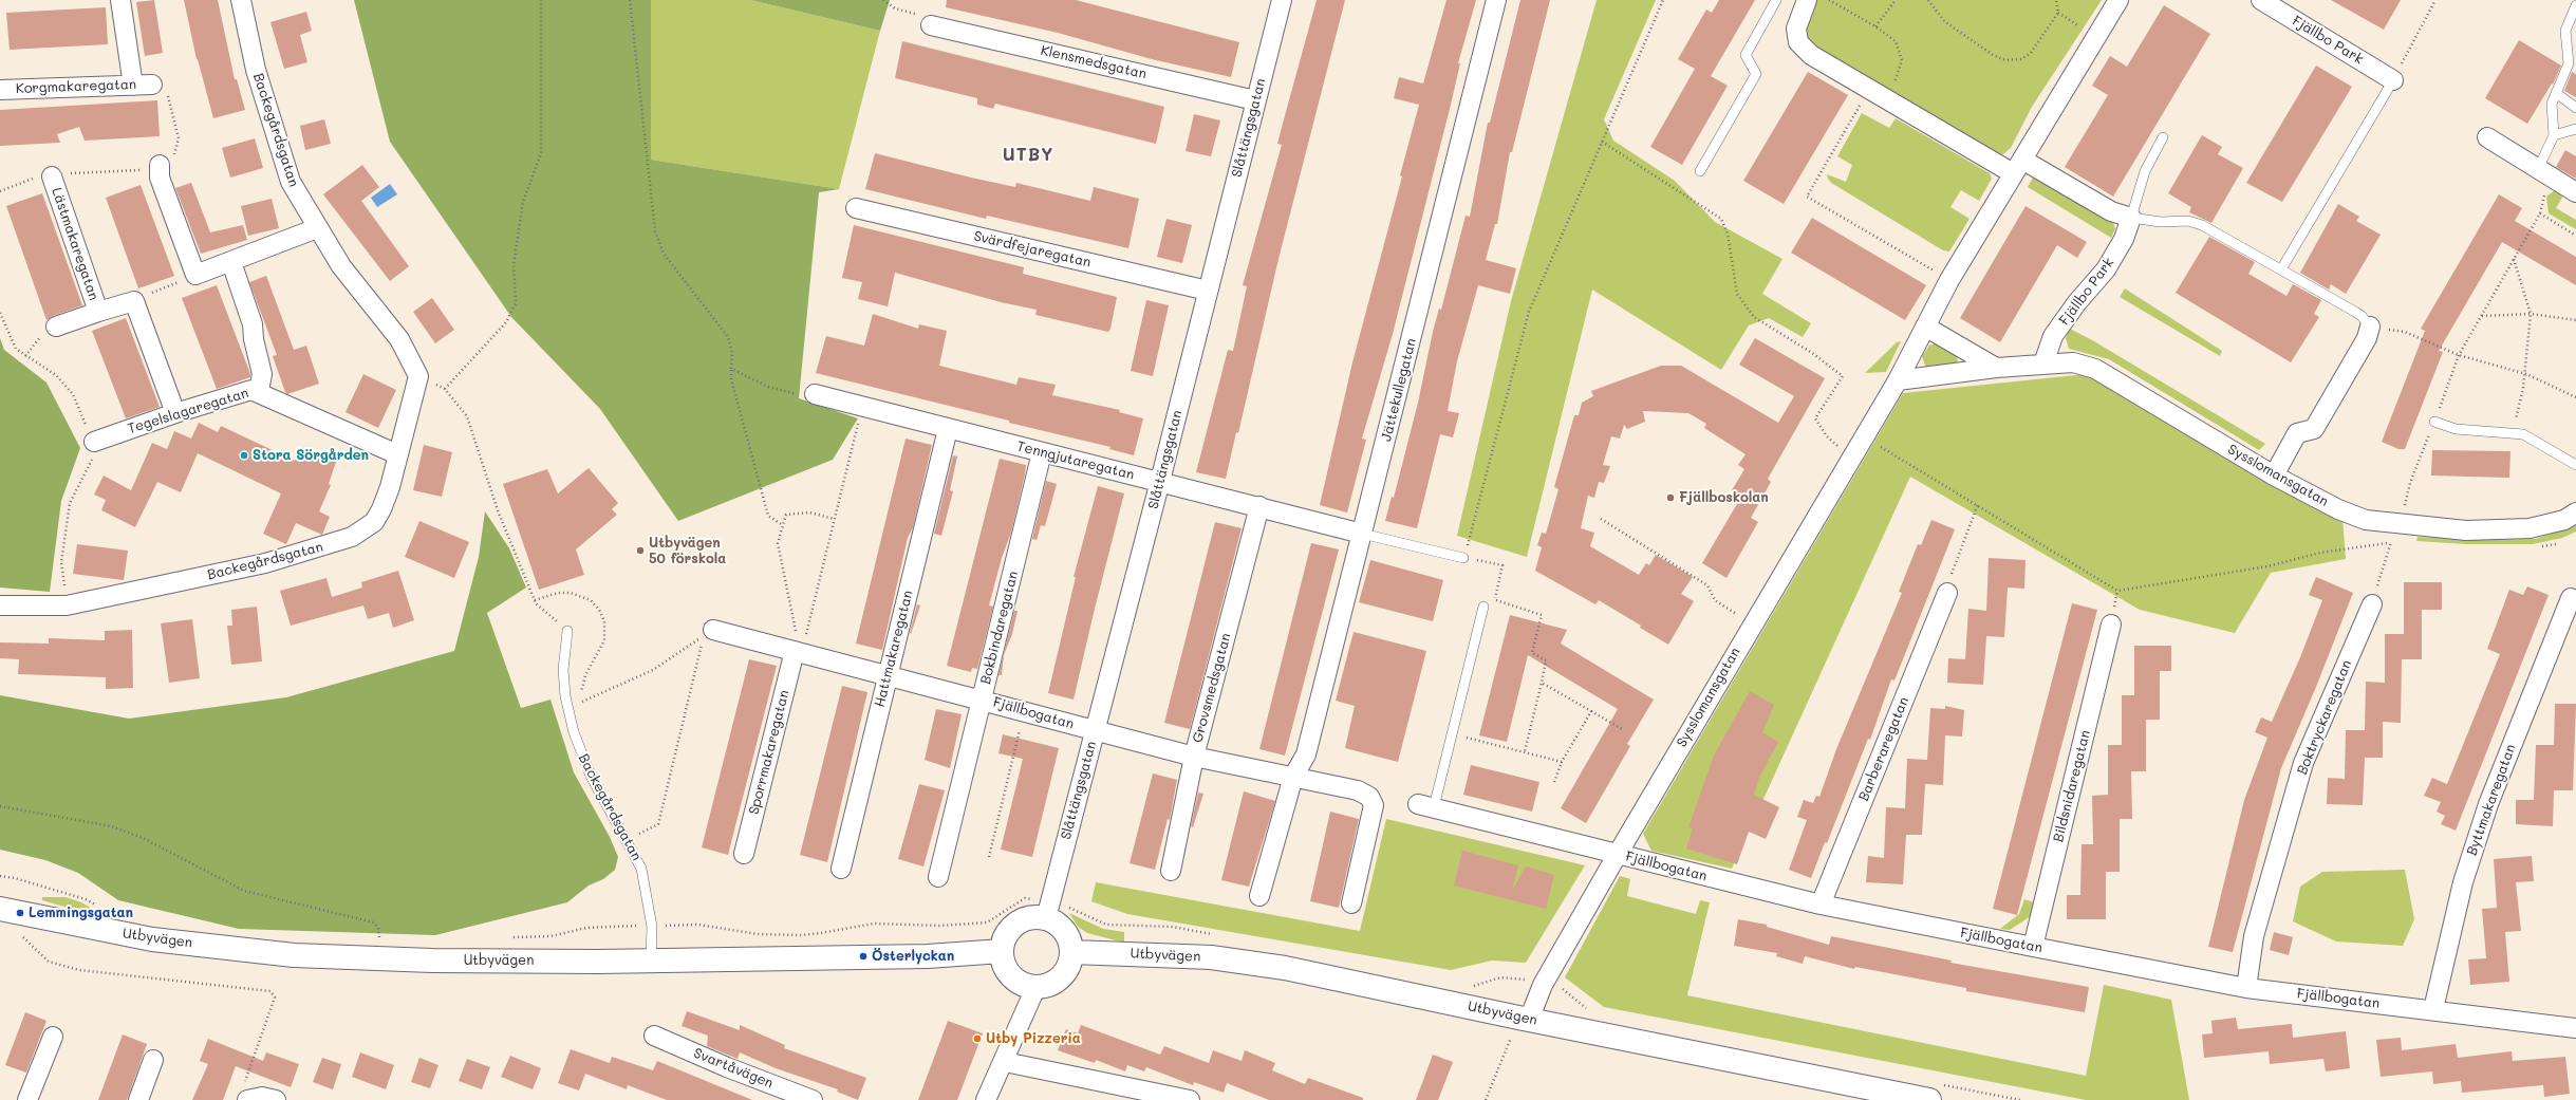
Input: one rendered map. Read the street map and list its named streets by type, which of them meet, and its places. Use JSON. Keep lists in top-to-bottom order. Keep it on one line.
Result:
{"streets":{"street":["Fjällbo Park","Klensmedsgatan","Korgmakaregatan","Slåttängsgatan","Backegårdsgatan","Lästmakaregatan","Svärdfejaregatan","Jättekullegatan","Tegelslagaregatan","Tenngjutaregatan","Sysslomansgatan","Bokbindaregatan","Hattmakaregatan","Grovsmedsgatan","Fjällbogatan","Boktryckaregatan","Barberaregatan","Sporrmakaregatan","Bildsnidaregatan","Byttmakaregatan","Utbyvägen","Svartåvägen"]},"crossings":[["Fjällbo Park","Sysslomansgatan"],["Klensmedsgatan","Slåttängsgatan"],["Slåttängsgatan","Svärdfejaregatan"],["Slåttängsgatan","Tenngjutaregatan"],["Slåttängsgatan","Fjällbogatan"],["Slåttängsgatan","Utbyvägen"],["Backegårdsgatan","Tegelslagaregatan"],["Backegårdsgatan","Utbyvägen"],["Jättekullegatan","Tenngjutaregatan"],["Jättekullegatan","Fjällbogatan"],["Tenngjutaregatan","Bokbindaregatan"],["Tenngjutaregatan","Hattmakaregatan"],["Tenngjutaregatan","Grovsmedsgatan"],["Sysslomansgatan","Fjällbogatan"],["Sysslomansgatan","Utbyvägen"],["Bokbindaregatan","Fjällbogatan"],["Hattmakaregatan","Fjällbogatan"],["Grovsmedsgatan","Fjällbogatan"],["Fjällbogatan","Boktryckaregatan"],["Fjällbogatan","Barberaregatan"],["Fjällbogatan","Sporrmakaregatan"],["Fjällbogatan","Bildsnidaregatan"],["Fjällbogatan","Byttmakaregatan"]],"districts":["UTBY"],"places":["Stora Sörgården","Fjällboskolan","Utbyvägen 50 förskola","Lemmingsgatan","Österlyckan","Utby Pizzeria"]}
